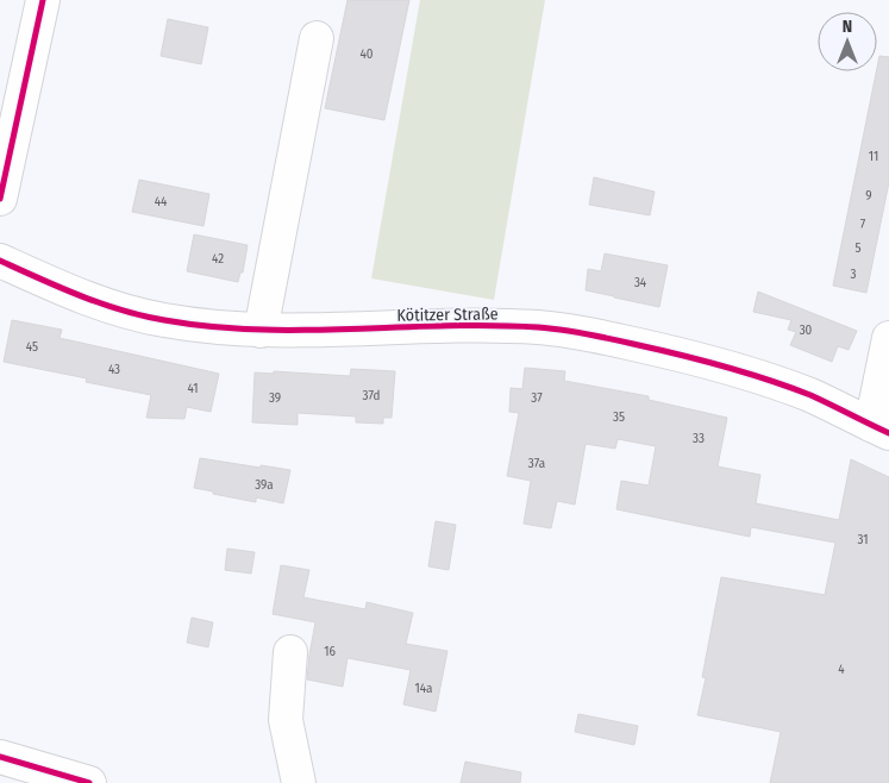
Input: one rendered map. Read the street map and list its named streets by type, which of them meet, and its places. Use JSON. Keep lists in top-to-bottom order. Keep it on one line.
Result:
{"streets":{"street":["Kötitzer Straße"]},"house_numbers":["40","11","9","44","7","5","42","3","34","30","45","43","41","37d","39","37","35","33","37a","39a","31","16","4","14a"],"north":"top"}
